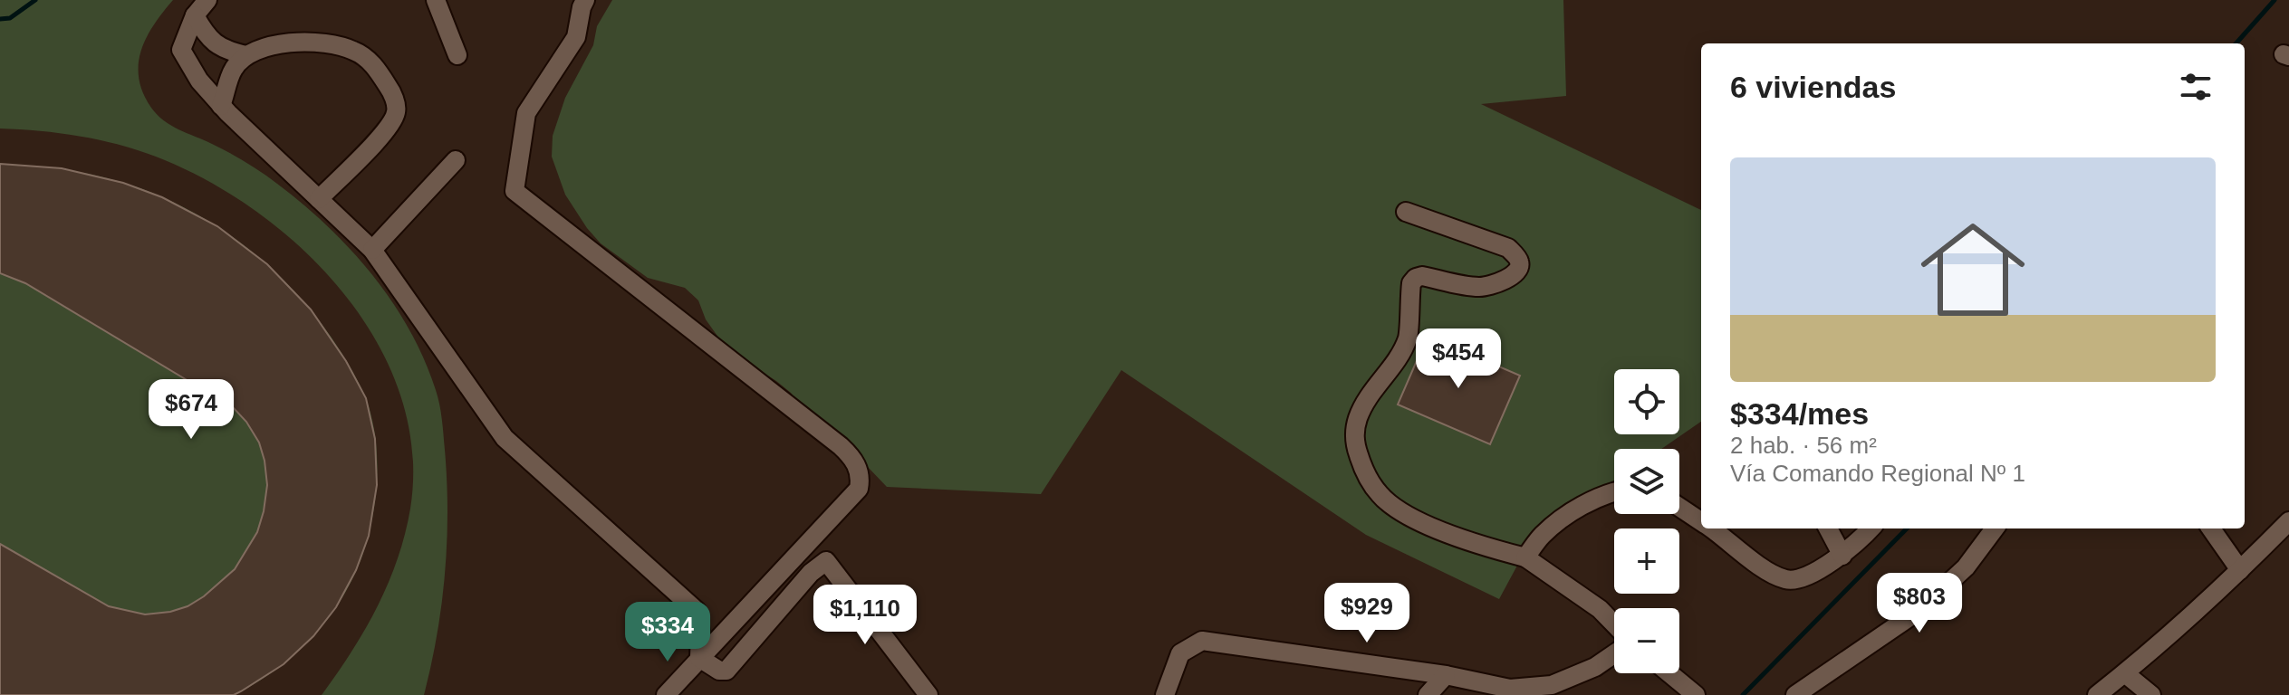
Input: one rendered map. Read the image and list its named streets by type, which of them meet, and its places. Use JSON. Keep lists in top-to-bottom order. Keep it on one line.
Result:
{"page":{"heading":"6 viviendas","list":[{"name":"$334/mes","note":"2 hab. · 56 m² · Vía Comando Regional Nº 1"}],"price":["$454","$674","$803","$929","$1,110","$334"],"map_buttons":["+","−"]}}
